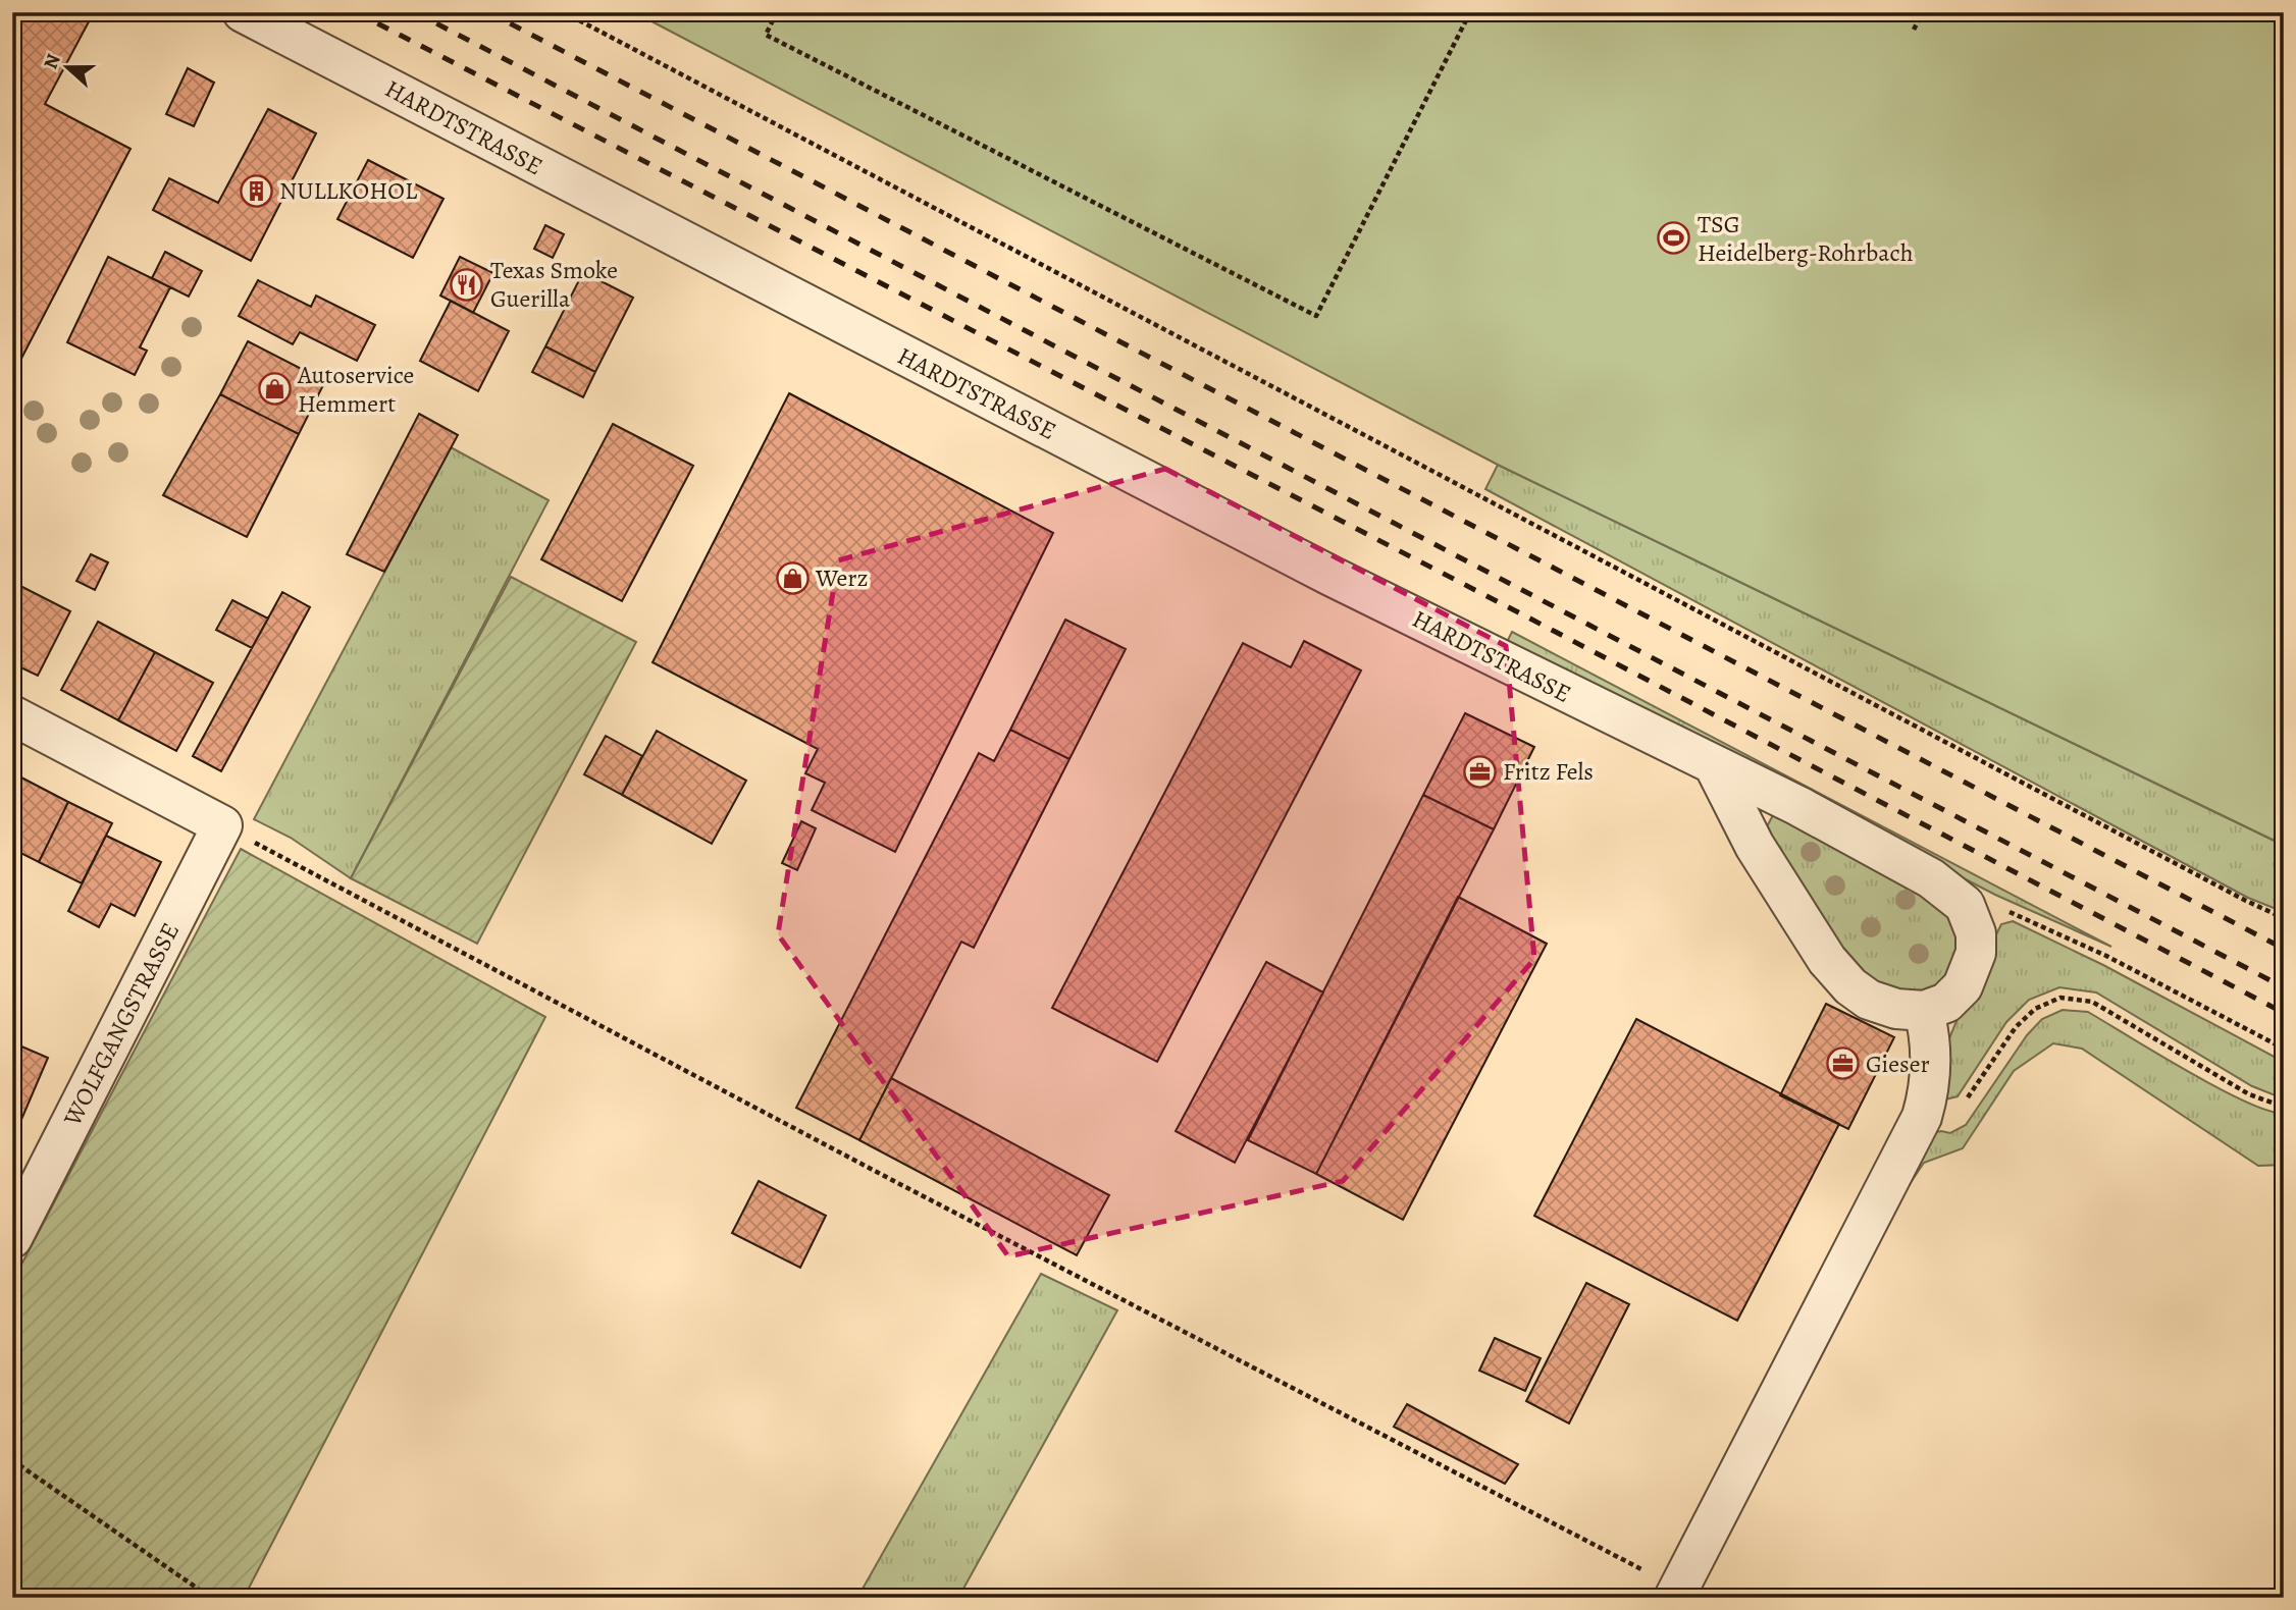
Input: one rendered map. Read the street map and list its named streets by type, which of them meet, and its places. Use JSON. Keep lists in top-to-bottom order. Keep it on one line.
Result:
{"streets":{"street":["HARDTSTRASSE","WOLFGANGSTRASSE"]},"places":{"building":["NULLKOHOL"],"sports":["TSG Heidelberg-Rohrbach"],"restaurant":["Texas Smoke Guerilla"],"shop":["Autoservice Hemmert","Werz"],"office":["Fritz Fels","Gieser"]},"north":"left"}
